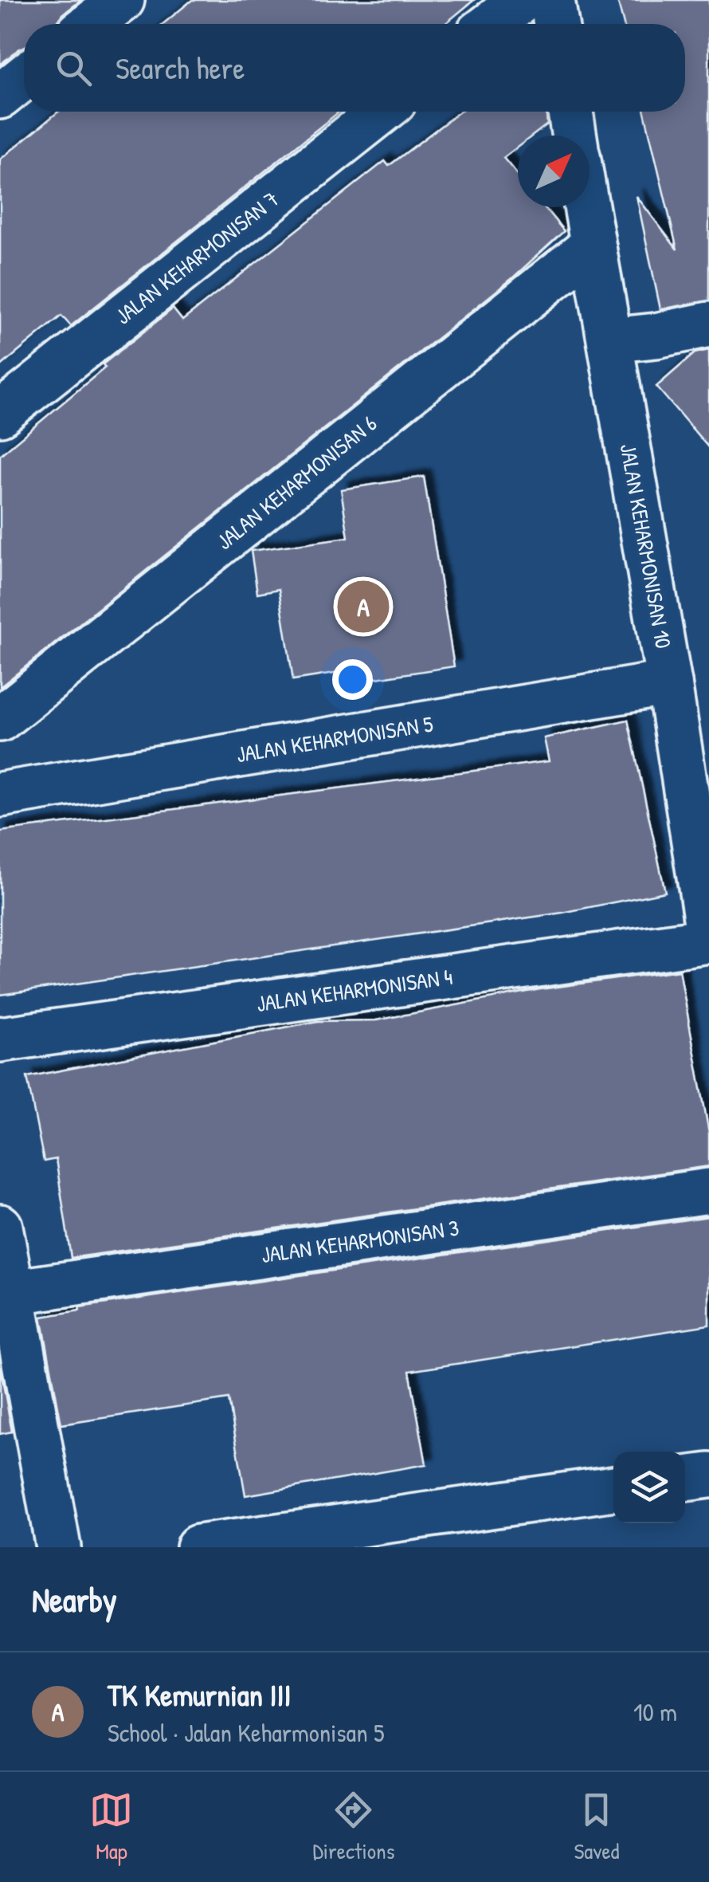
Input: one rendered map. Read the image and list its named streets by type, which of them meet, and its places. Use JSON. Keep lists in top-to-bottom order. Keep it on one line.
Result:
{"streets":{"street":["JALAN KEHARMONISAN 7","JALAN KEHARMONISAN 6","JALAN KEHARMONISAN 10","JALAN KEHARMONISAN 5","JALAN KEHARMONISAN 4","JALAN KEHARMONISAN 3"]},"crossings":[["JALAN KEHARMONISAN 6","JALAN KEHARMONISAN 10"],["JALAN KEHARMONISAN 10","JALAN KEHARMONISAN 5"],["JALAN KEHARMONISAN 10","JALAN KEHARMONISAN 4"]],"north":"top right","page":{"search":"Search here","pins":"A","heading":"Nearby","list":[{"mark":"A","name":"TK Kemurnian III","note":"School · Jalan Keharmonisan 5","value":"10 m"}],"nav":["Map","Directions","Saved"]}}
